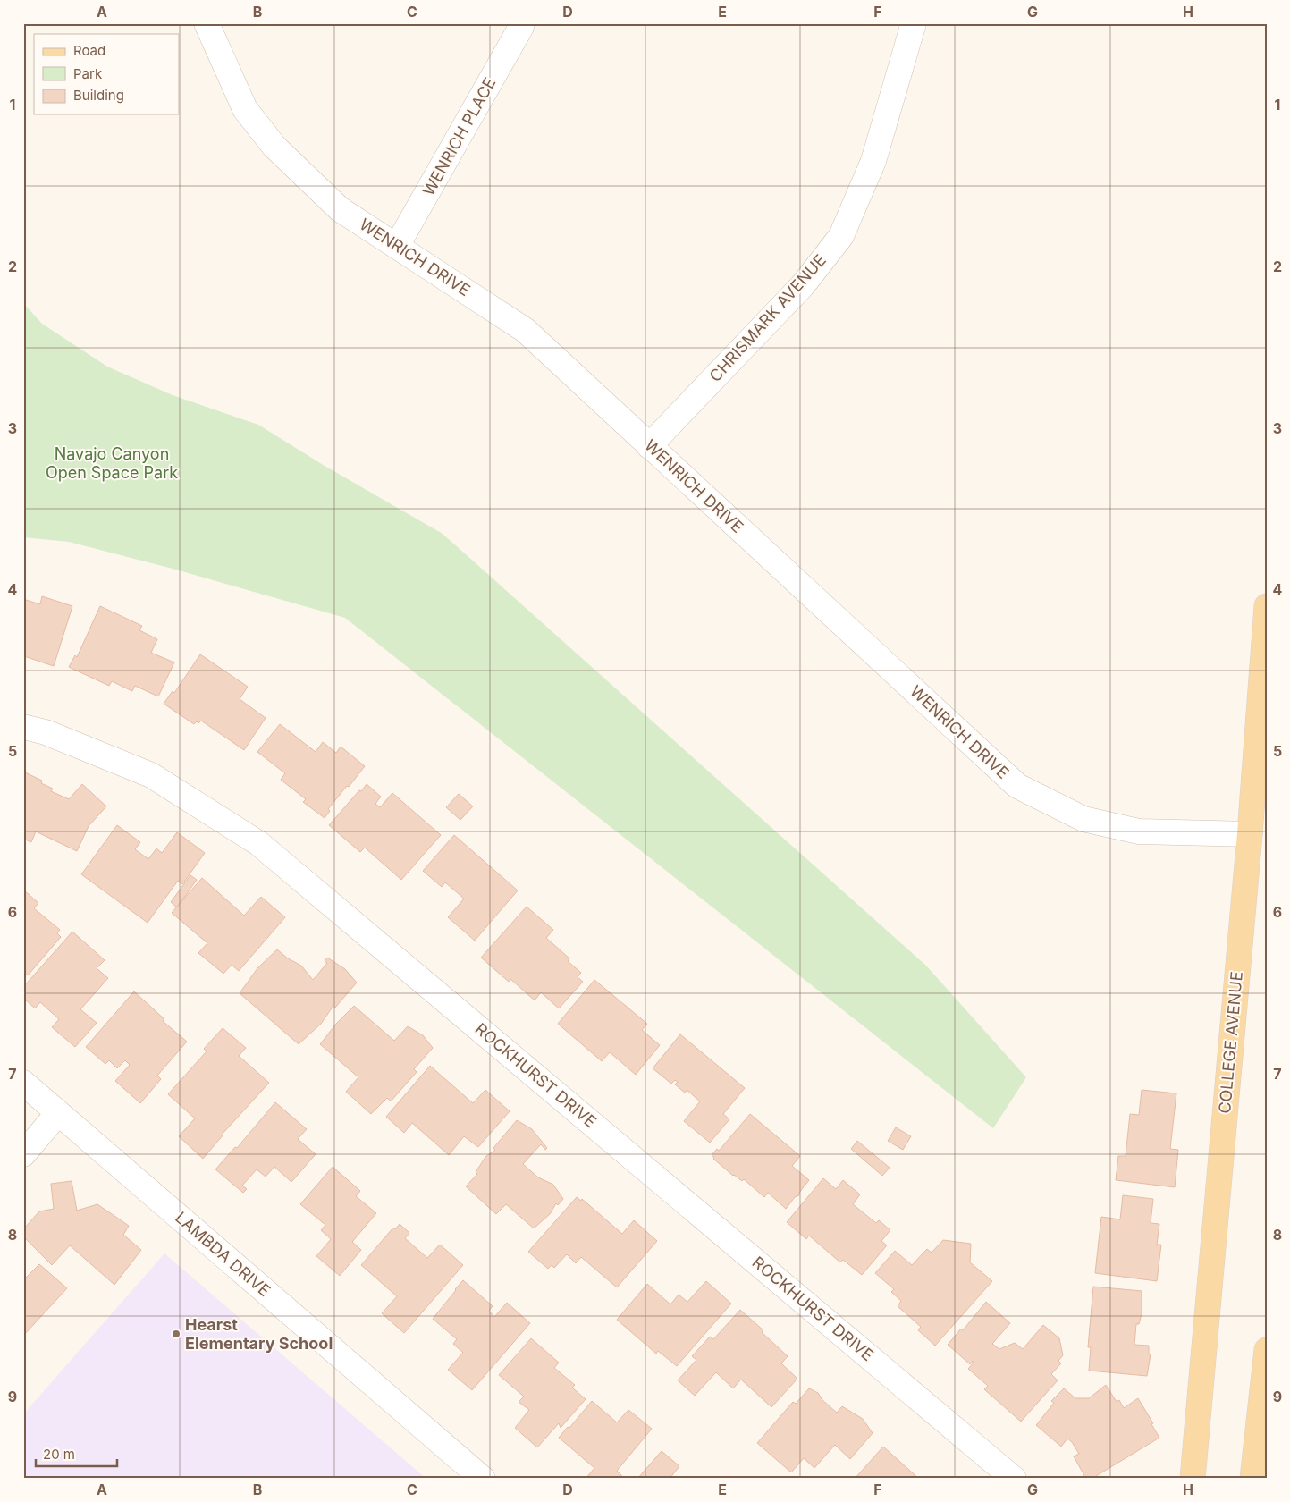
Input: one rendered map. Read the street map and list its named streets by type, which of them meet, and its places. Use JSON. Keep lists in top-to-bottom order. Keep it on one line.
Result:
{"streets":{"main road":["COLLEGE AVENUE"],"street":["WENRICH PLACE","WENRICH DRIVE","CHRISMARK AVENUE","ROCKHURST DRIVE","LAMBDA DRIVE"]},"crossings":[["WENRICH PLACE","WENRICH DRIVE"],["WENRICH DRIVE","CHRISMARK AVENUE"],["WENRICH DRIVE","COLLEGE AVENUE"]],"parks":["Navajo Canyon Open Space Park"],"places":["Hearst Elementary School"],"legend":["Road","Park","Building"],"scale_bar":"20 m","grid":{"columns":["A","B","C","D","E","F","G","H"],"rows":["1","2","3","4","5","6","7","8","9"]}}
